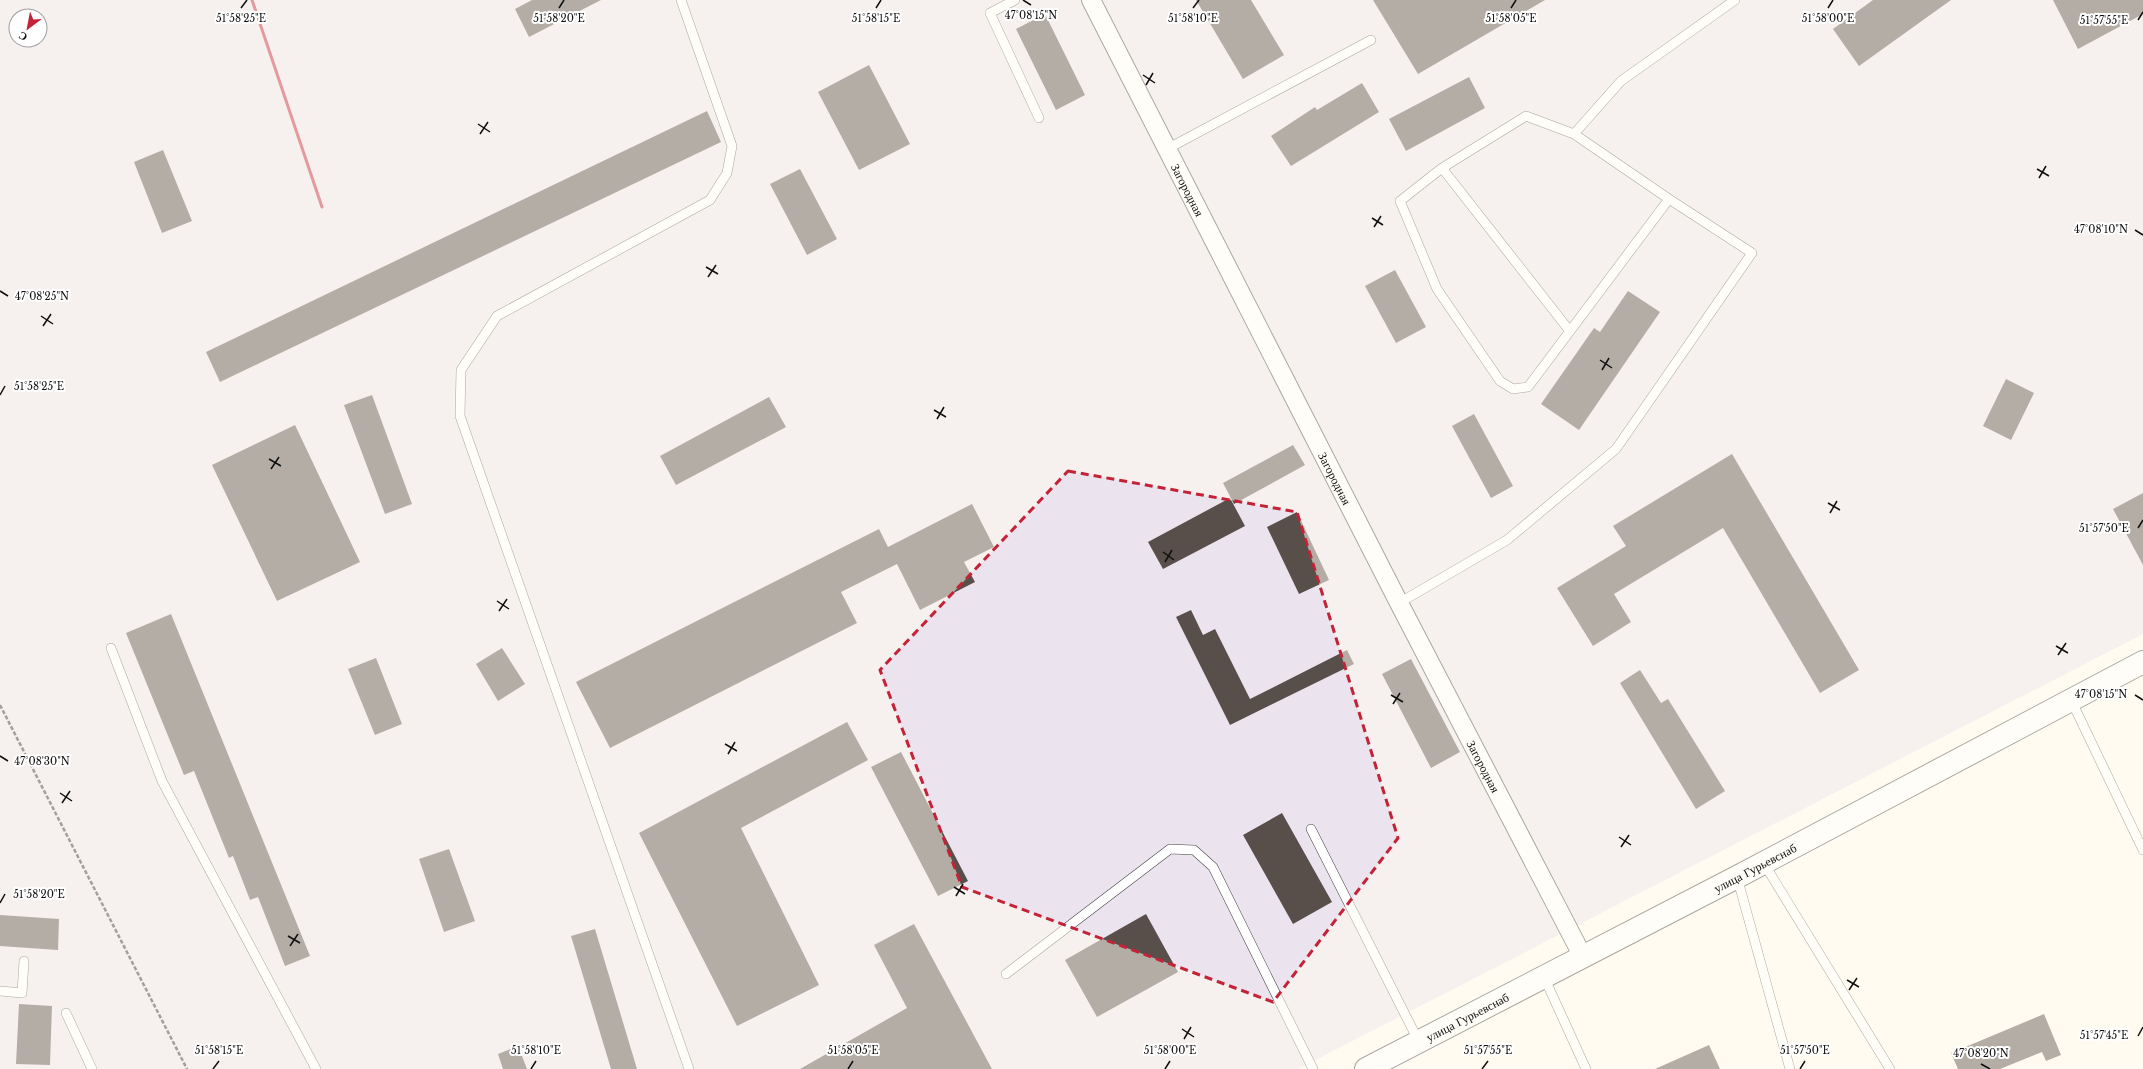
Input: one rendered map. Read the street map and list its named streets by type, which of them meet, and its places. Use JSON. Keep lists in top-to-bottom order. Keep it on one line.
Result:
{"streets":{"street":["Загородная","улица Гурьевснаб"]},"crossings":[["Загородная","улица Гурьевснаб"]],"north":"bottom left","coordinates":["47°08'15\"N","51°58'25\"E","51°58'20\"E","51°58'15\"E","51°58'10\"E","51°58'05\"E","51°58'00\"E","51°57'55\"E","47°08'10\"N","47°08'25\"N","51°57'50\"E","47°08'30\"N","51°57'45\"E","47°08'20\"N"]}
